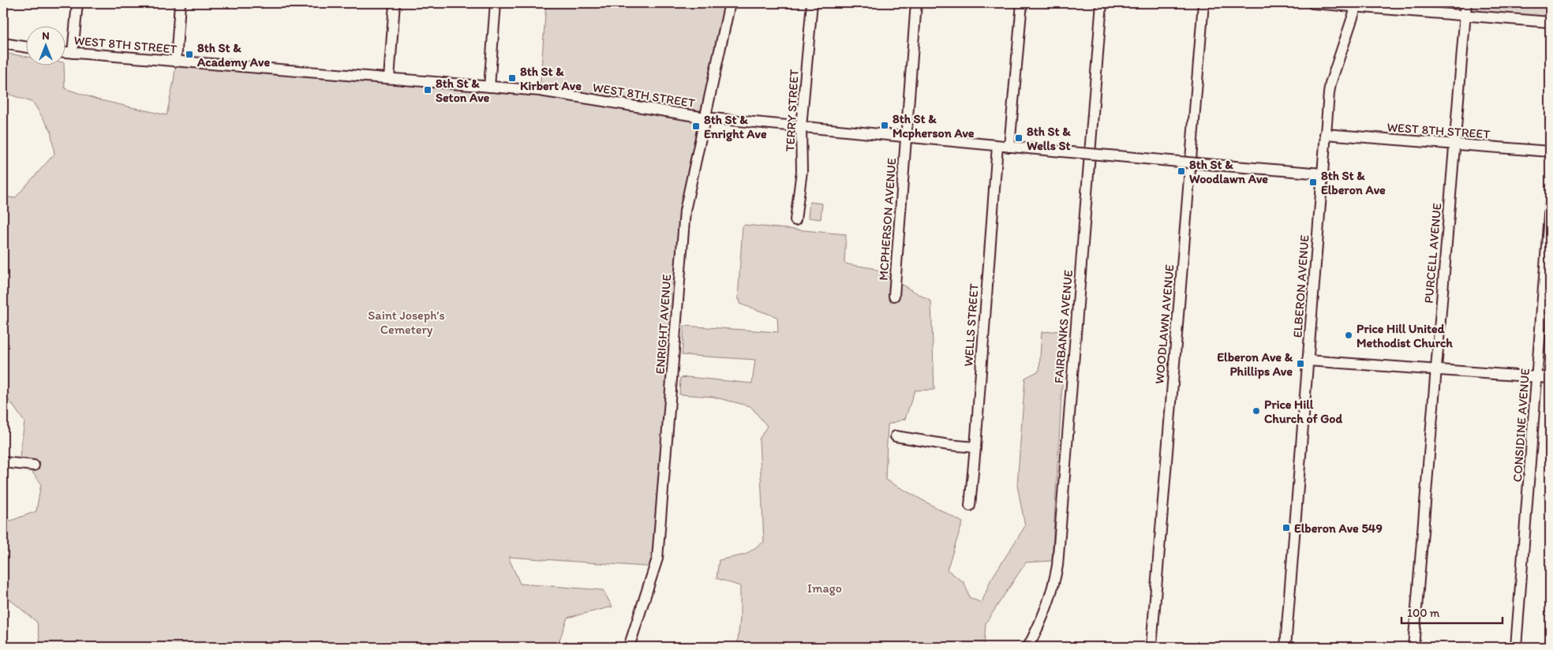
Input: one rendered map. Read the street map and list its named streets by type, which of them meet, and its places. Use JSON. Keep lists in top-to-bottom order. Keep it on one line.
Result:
{"streets":{"street":["WEST 8TH STREET","TERRY STREET","MCPHERSON AVENUE","PURCELL AVENUE","ELBERON AVENUE","ENRIGHT AVENUE","WOODLAWN AVENUE","WELLS STREET","FAIRBANKS AVENUE","CONSIDINE AVENUE"]},"crossings":[["WEST 8TH STREET","TERRY STREET"],["WEST 8TH STREET","MCPHERSON AVENUE"],["WEST 8TH STREET","PURCELL AVENUE"],["WEST 8TH STREET","ELBERON AVENUE"],["WEST 8TH STREET","ENRIGHT AVENUE"],["WEST 8TH STREET","WELLS STREET"]],"parks":["Saint Joseph’s Cemetery","Imago"],"places":{"transit":["8th St & Academy Ave","8th St & Kirbert Ave","8th St & Seton Ave","8th St & Mcpherson Ave","8th St & Enright Ave","8th St & Wells St","8th St & Woodlawn Ave","8th St & Elberon Ave","Elberon Ave & Phillips Ave","Elberon Ave 549"],"other":["Price Hill United Methodist Church","Price Hill Church of God"]},"scale_bar":"100 m","north":"top"}
